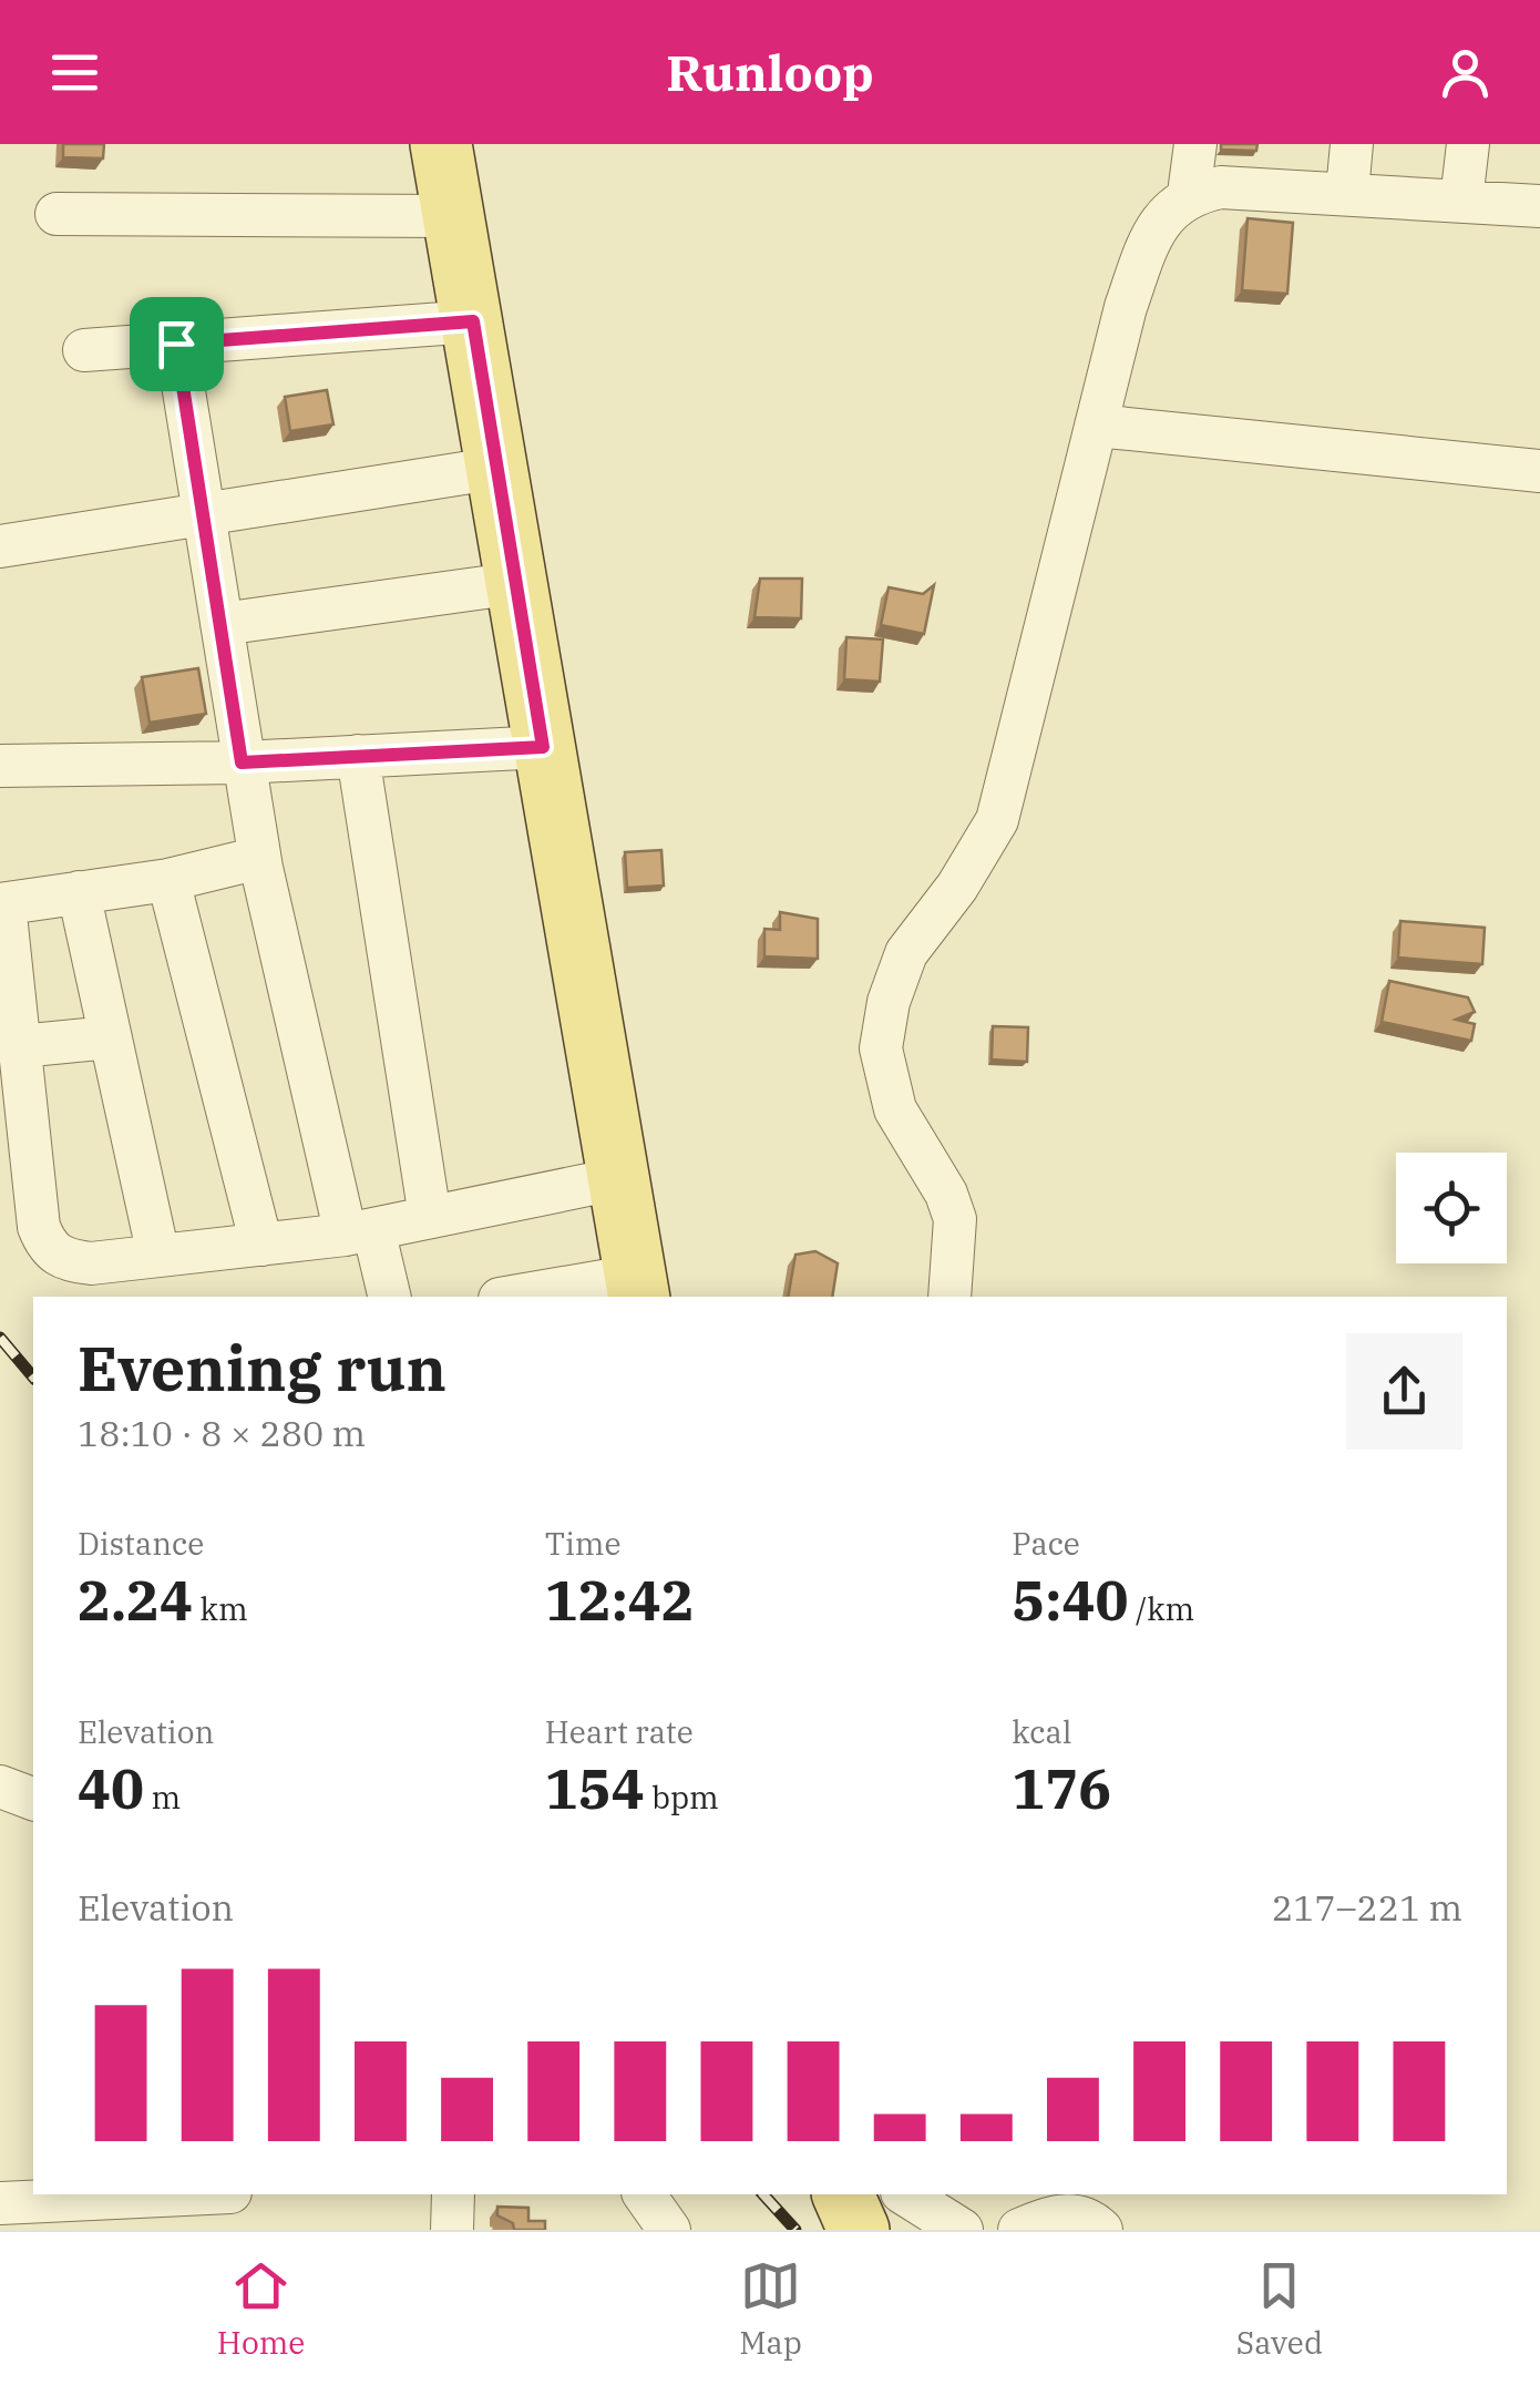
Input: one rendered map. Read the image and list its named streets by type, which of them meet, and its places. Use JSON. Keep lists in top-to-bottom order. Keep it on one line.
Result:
{"page":{"header":"Runloop","heading":["Evening run","18:10 · 8 × 280 m"],"stats":[["Distance","2.24 km"],["Time","12:42"],["Pace","5:40 /km"],["Elevation","40 m"],["Heart rate","154 bpm"],["kcal","176"]],"chart":["Elevation","217–221 m"],"tabs":["Home","Map","Saved"]}}
